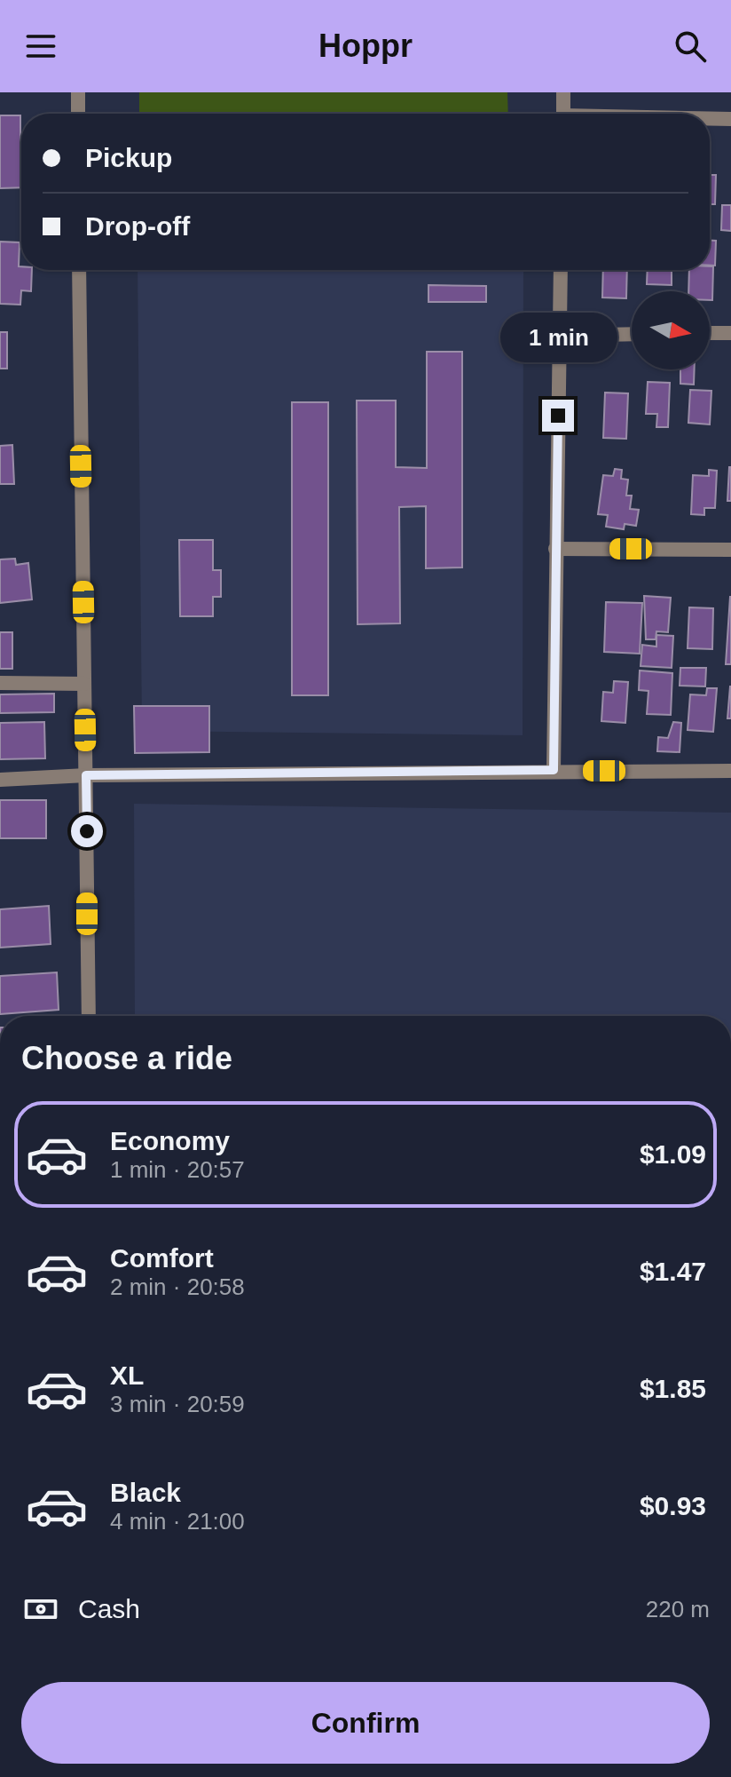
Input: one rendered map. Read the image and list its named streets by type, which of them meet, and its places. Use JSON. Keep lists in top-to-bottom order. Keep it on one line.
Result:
{"north":"right","page":{"header":"Hoppr","banner":["Pickup","Drop-off"],"bubble":"1 min","heading":"Choose a ride","list":[{"name":"Economy","note":"1 min · 20:57","value":"$1.09"},{"name":"Comfort","note":"2 min · 20:58","value":"$1.47"},{"name":"XL","note":"3 min · 20:59","value":"$1.85"},{"name":"Black","note":"4 min · 21:00","value":"$0.93"}],"pay":["Cash","220 m"],"buttons":"Confirm"}}
